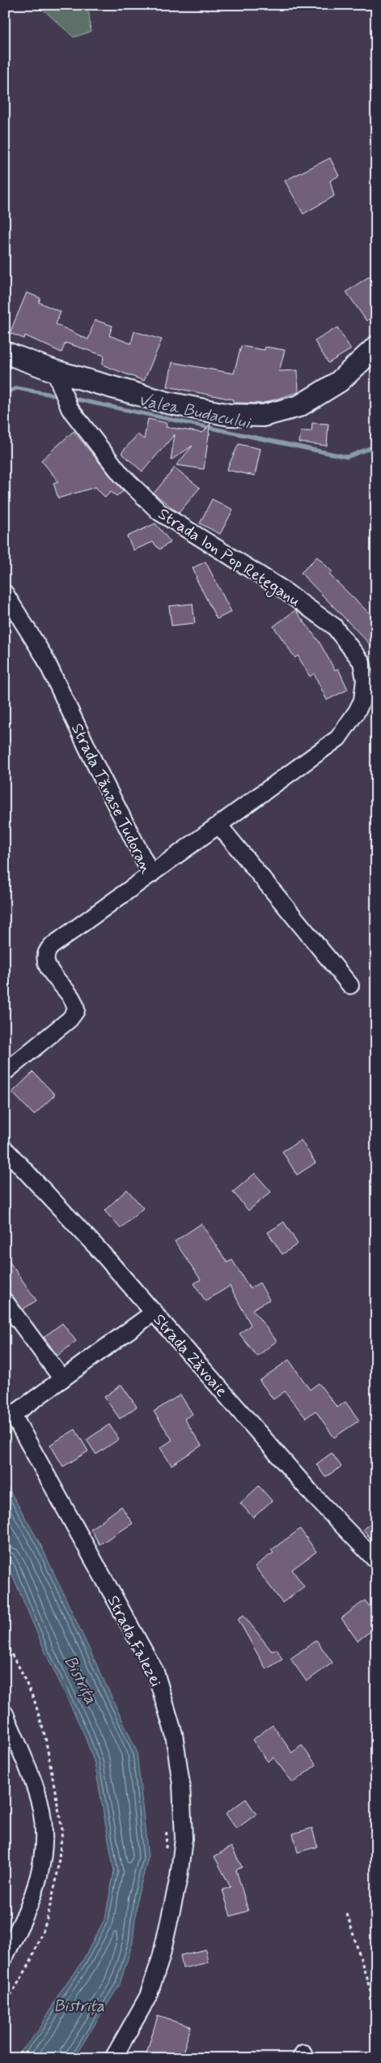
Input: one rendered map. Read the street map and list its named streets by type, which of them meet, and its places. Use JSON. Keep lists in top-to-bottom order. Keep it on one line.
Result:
{"streets":{"street":["Strada Ion Pop Reteganu","Strada Tănase Tudoran","Strada Zăvoaie","Strada Falezei"]},"crossings":[["Strada Ion Pop Reteganu","Strada Tănase Tudoran"],["Strada Zăvoaie","Strada Falezei"]],"water":["Valea Budacului","Bistrița"]}
